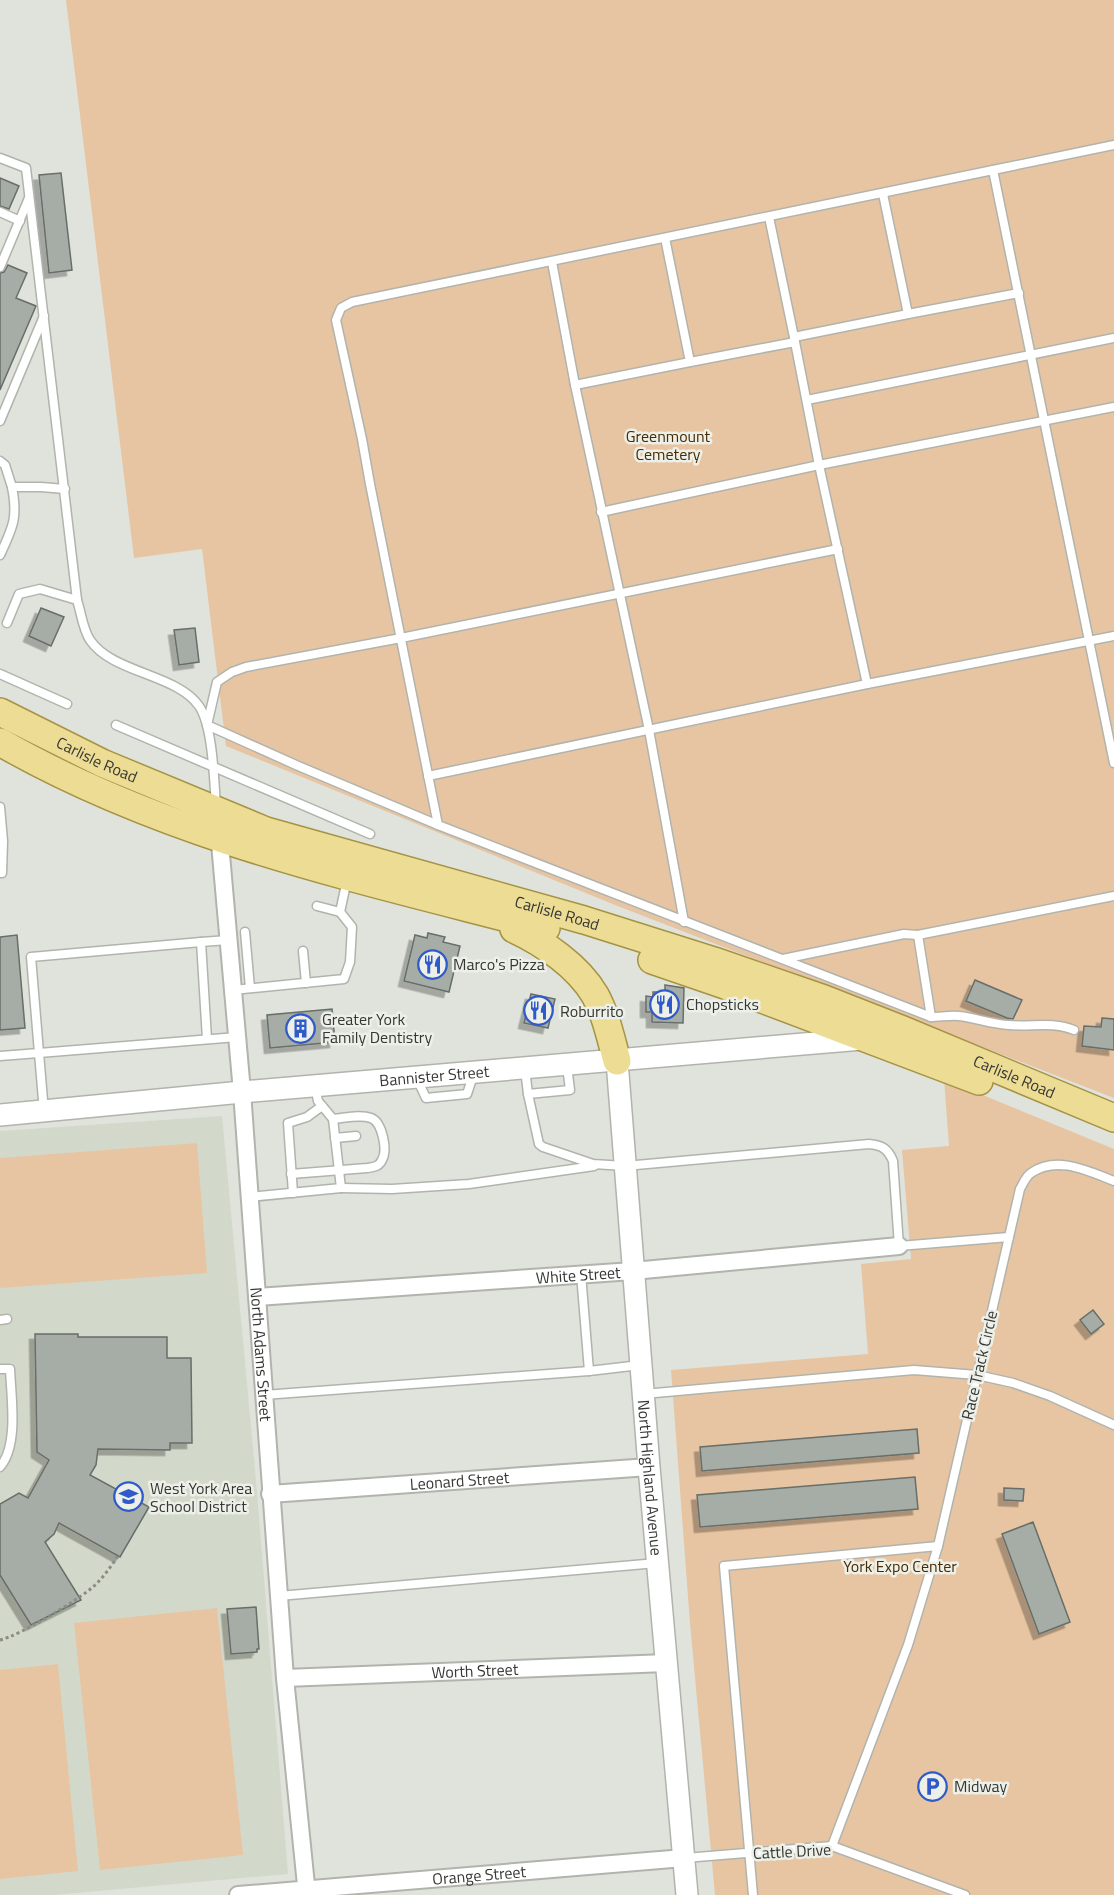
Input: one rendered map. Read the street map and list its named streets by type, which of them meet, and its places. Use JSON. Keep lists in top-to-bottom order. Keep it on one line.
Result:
{"streets":{"main road":["Carlisle Road"],"street":["Bannister Street","White Street","North Adams Street","North Highland Avenue","Leonard Street","Worth Street","Orange Street"],"lane":["Race Track Circle","Cattle Drive"]},"crossings":[["Carlisle Road","Bannister Street"],["Carlisle Road","North Adams Street"],["Bannister Street","North Adams Street"],["Bannister Street","North Highland Avenue"],["White Street","North Adams Street"],["White Street","North Highland Avenue"],["North Adams Street","Leonard Street"],["North Adams Street","Worth Street"],["North Adams Street","Orange Street"],["Race Track Circle","Cattle Drive"],["North Highland Avenue","Leonard Street"],["North Highland Avenue","Worth Street"],["North Highland Avenue","Cattle Drive"],["North Highland Avenue","Orange Street"],["Cattle Drive","Orange Street"]],"parks":["Greenmount Cemetery","York Expo Center"],"places":{"restaurant":["Marco's Pizza","Chopsticks","Roburrito"],"building":["Greater York Family Dentistry"],"school or university":["West York Area School District"],"parking":["Midway"]}}
